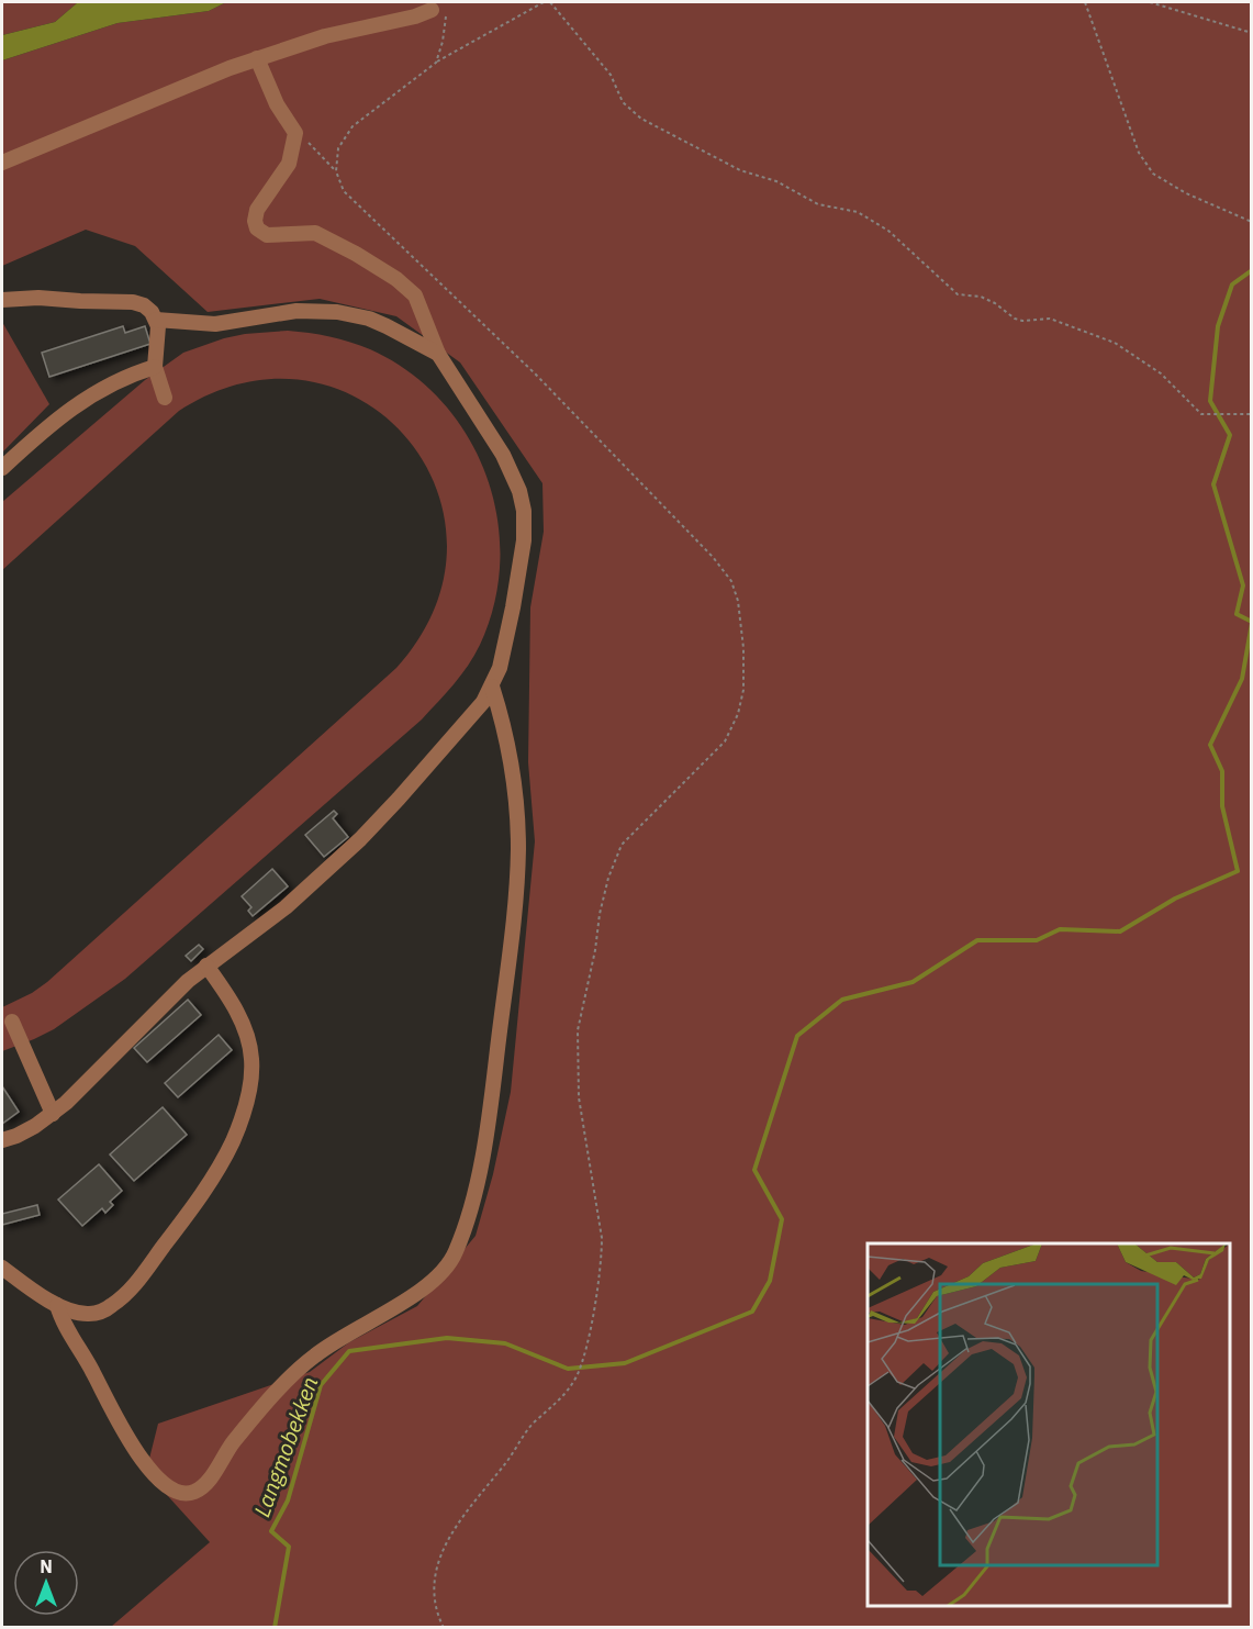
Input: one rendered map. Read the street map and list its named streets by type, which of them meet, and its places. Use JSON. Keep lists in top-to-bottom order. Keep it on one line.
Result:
{"water":["Langmobekken"],"north":"top"}
